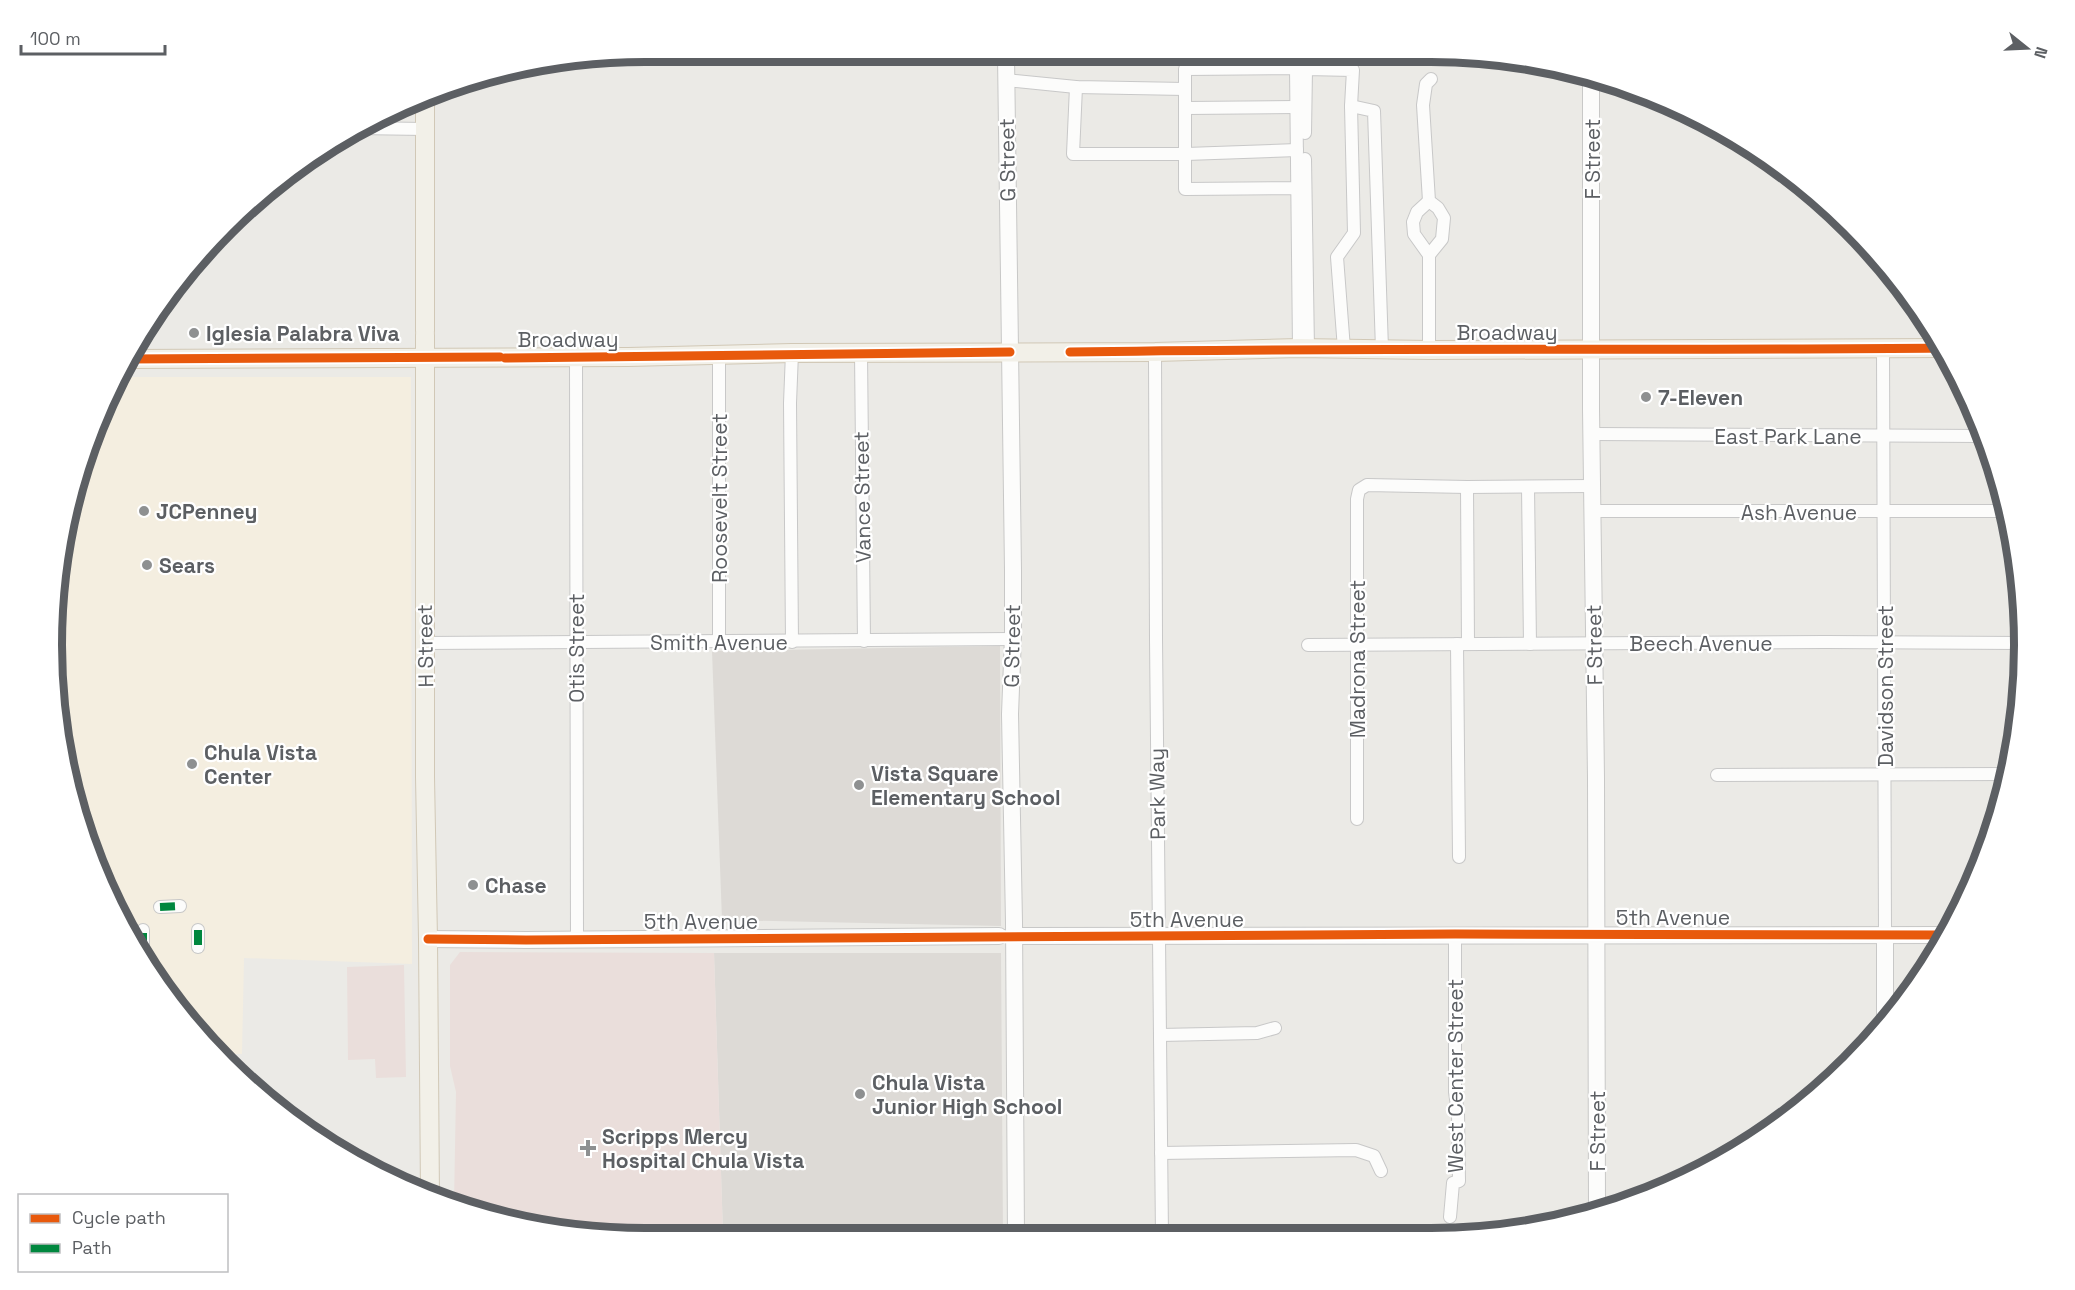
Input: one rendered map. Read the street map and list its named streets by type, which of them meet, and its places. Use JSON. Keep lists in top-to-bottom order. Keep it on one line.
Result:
{"streets":{"main road":["Broadway","H Street"],"street":["F Street","G Street","East Park Lane","Vance Street","Roosevelt Street","Ash Avenue","Smith Avenue","Beech Avenue","Otis Street","Madrona Street","Davidson Street","Park Way","5th Avenue","West Center Street"]},"crossings":[["F Street","Broadway"],["F Street","East Park Lane"],["F Street","Ash Avenue"],["F Street","Beech Avenue"],["F Street","5th Avenue"],["G Street","Broadway"],["G Street","Smith Avenue"],["G Street","5th Avenue"],["Broadway","Vance Street"],["Broadway","Roosevelt Street"],["Broadway","H Street"],["Broadway","Otis Street"],["Broadway","Davidson Street"],["Broadway","Park Way"],["East Park Lane","Davidson Street"],["Vance Street","Smith Avenue"],["Roosevelt Street","Smith Avenue"],["Ash Avenue","Davidson Street"],["Smith Avenue","H Street"],["Smith Avenue","Otis Street"],["Beech Avenue","Madrona Street"],["Beech Avenue","Davidson Street"],["H Street","5th Avenue"],["Otis Street","5th Avenue"],["Davidson Street","5th Avenue"],["Park Way","5th Avenue"],["5th Avenue","West Center Street"]],"places":{"other":["Iglesia Palabra Viva","7-Eleven","JCPenney","Sears","Chula Vista Center","Vista Square Elementary School","Chase","Chula Vista Junior High School"],"health":["Scripps Mercy Hospital Chula Vista"]},"legend":["Cycle path","Path"],"scale_bar":"100 m","north":"right"}
